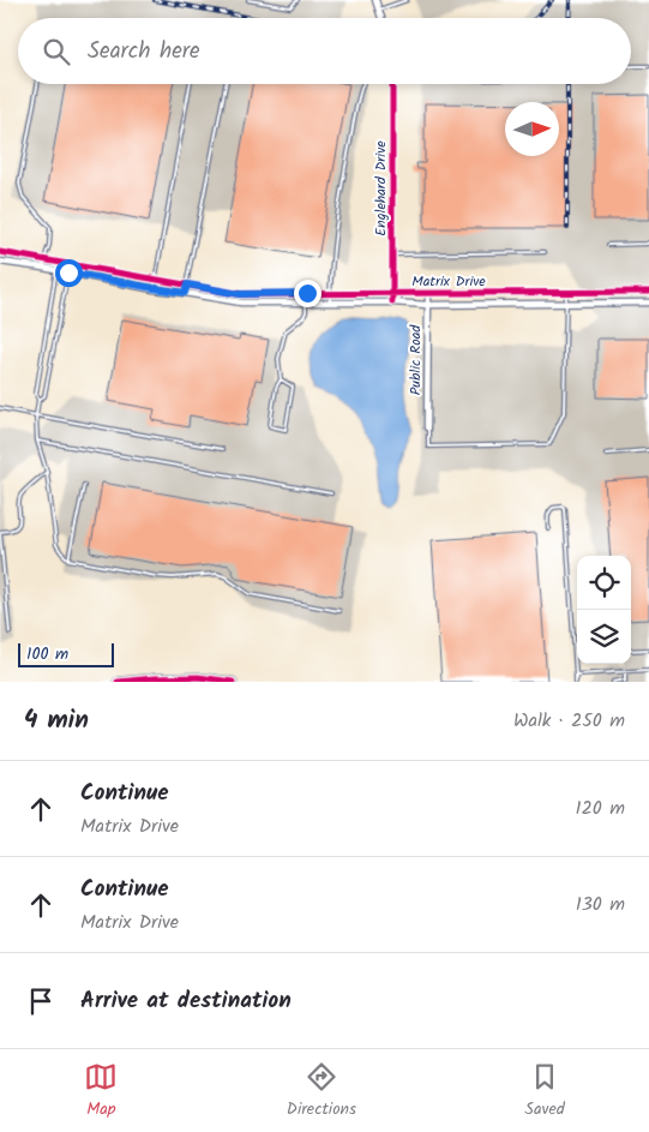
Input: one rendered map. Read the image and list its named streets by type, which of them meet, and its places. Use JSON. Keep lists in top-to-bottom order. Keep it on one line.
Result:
{"streets":{"street":["Englehard Drive","Matrix Drive","Public Road"]},"crossings":[["Englehard Drive","Matrix Drive"],["Matrix Drive","Public Road"]],"scale_bar":"100 m","north":"right","page":{"search":"Search here","scale":"100 m","heading":["4 min","Walk · 250 m"],"list":[["Continue","Matrix Drive","120 m"],["Continue","Matrix Drive","130 m"],"Arrive at destination"],"nav":["Map","Directions","Saved"]}}
